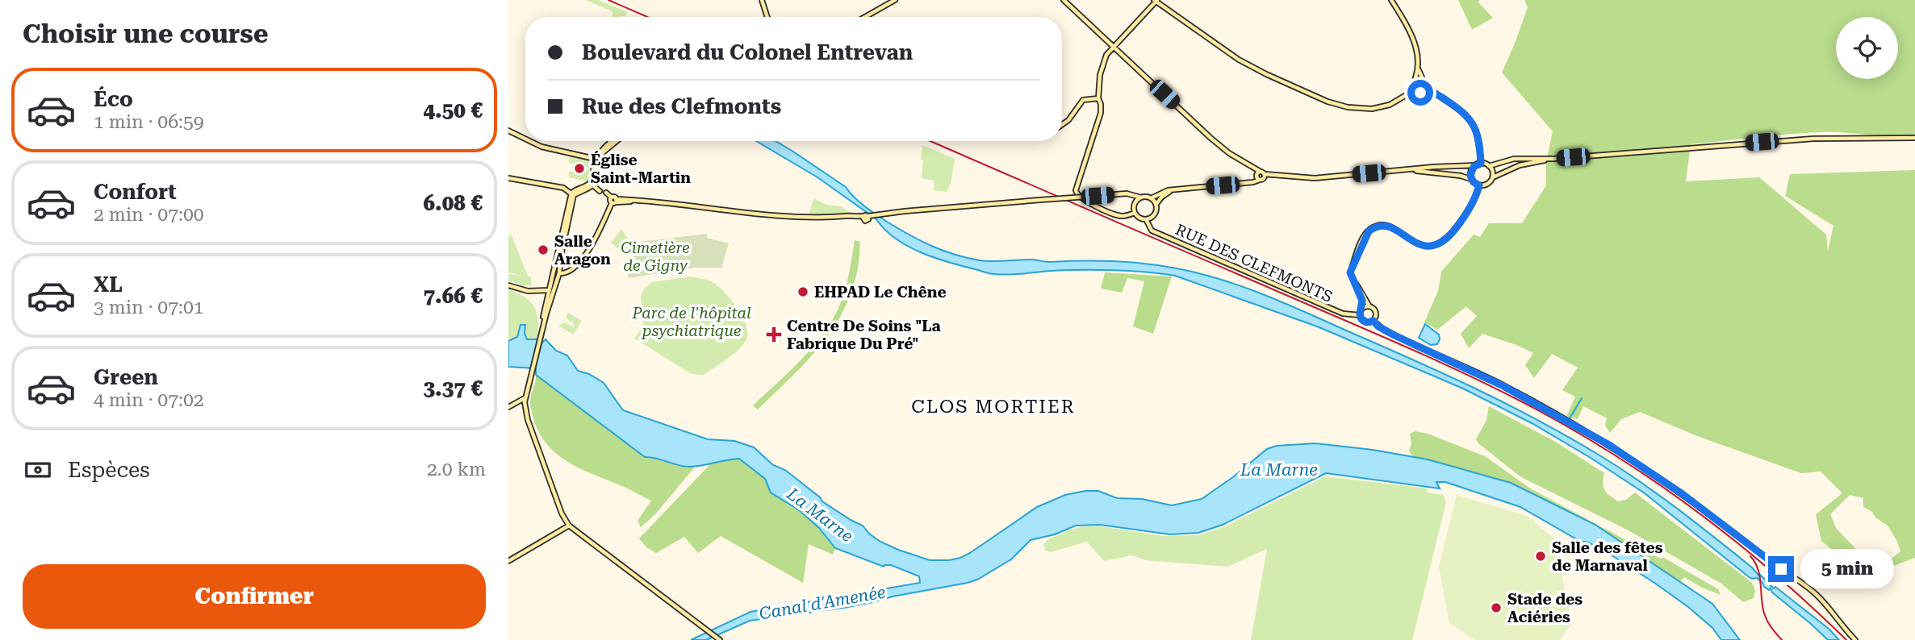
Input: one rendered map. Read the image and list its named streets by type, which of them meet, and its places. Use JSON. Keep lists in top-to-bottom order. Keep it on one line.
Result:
{"streets":{"main road":["RUE DES CLEFMONTS"]},"districts":["CLOS MORTIER"],"water":["La Marne","Canal d'Amenée"],"parks":["Cimetière de Gigny","Parc de l'hôpital psychiatrique"],"places":{"other":["Église Saint-Martin","Salle Aragon","EHPAD Le Chêne","Salle des fêtes de Marnaval","Stade des Aciéries"],"health":["Centre De Soins \"La Fabrique Du Pré\""]},"page":{"heading":"Choisir une course","banner":["Boulevard du Colonel Entrevan","Rue des Clefmonts"],"list":[{"name":"Éco","note":"1 min · 06:59","value":"4.50 €"},{"name":"Confort","note":"2 min · 07:00","value":"6.08 €"},{"name":"XL","note":"3 min · 07:01","value":"7.66 €"},{"name":"Green","note":"4 min · 07:02","value":"3.37 €"}],"pay":["Espèces","2.0 km"],"bubble":"5 min","buttons":"Confirmer"}}
